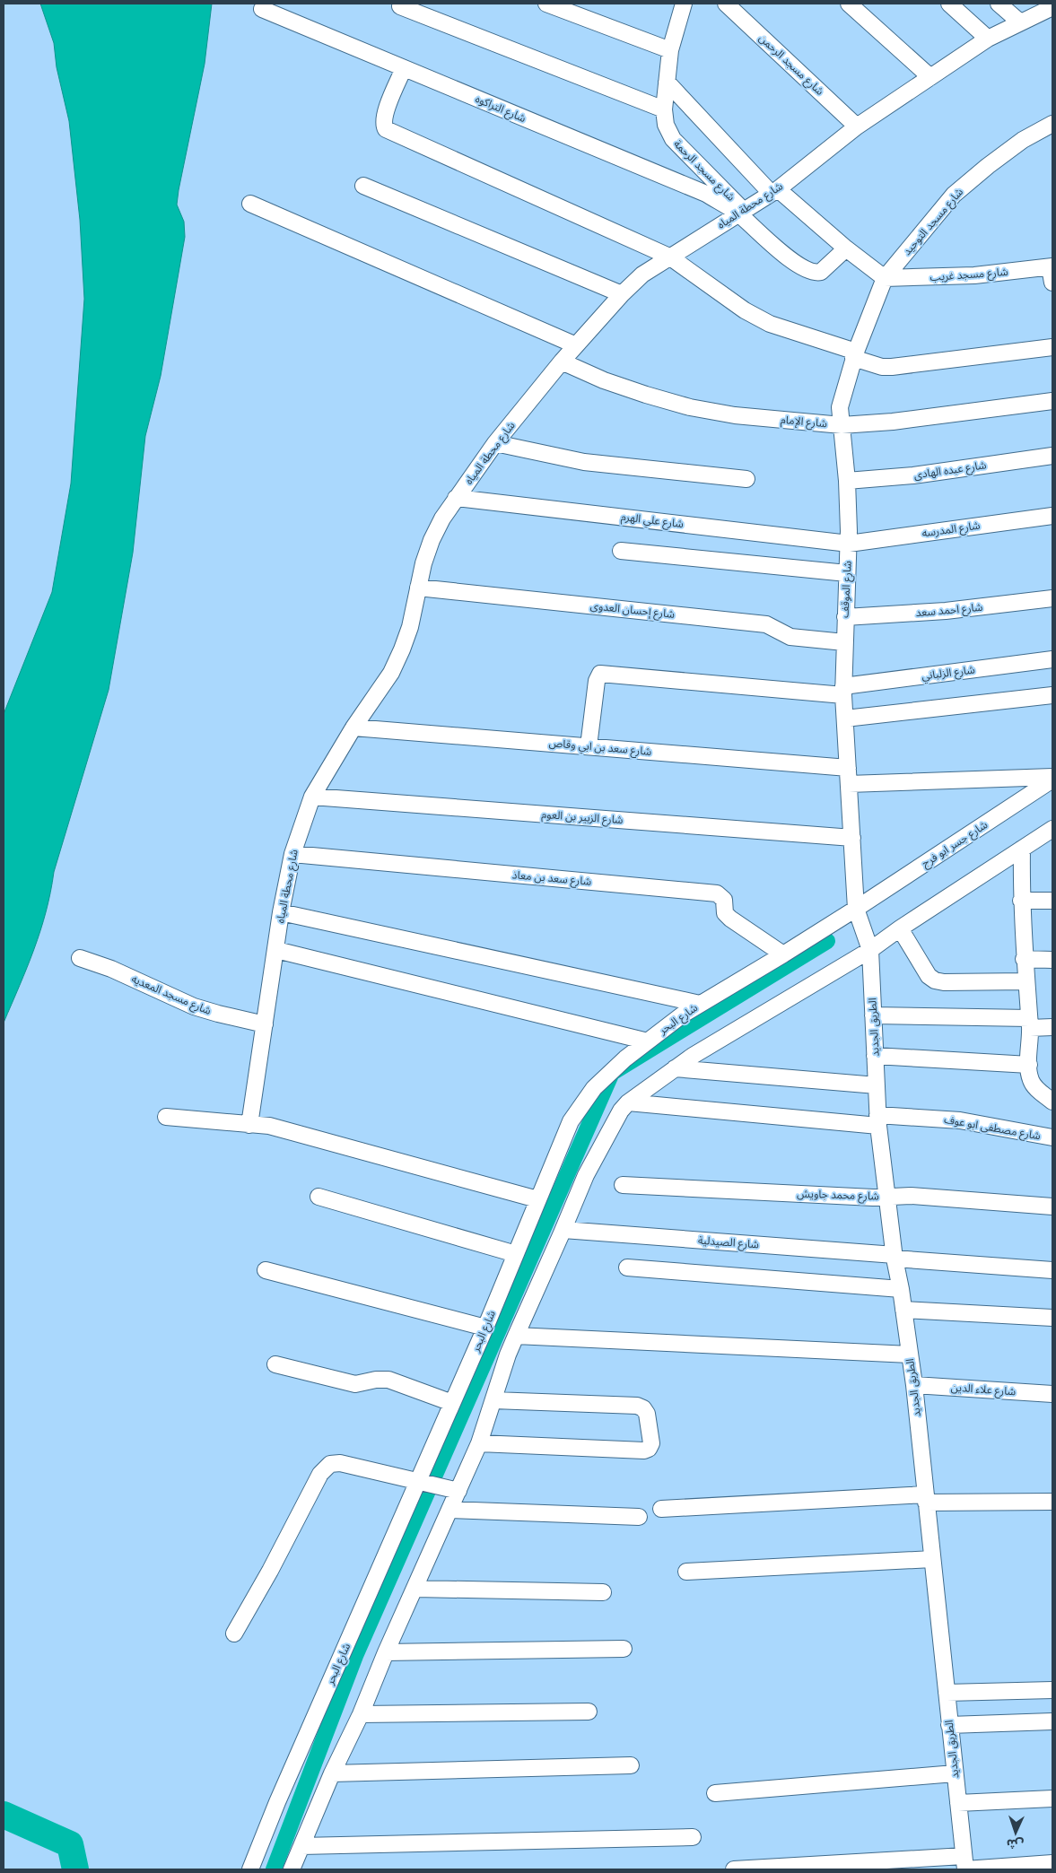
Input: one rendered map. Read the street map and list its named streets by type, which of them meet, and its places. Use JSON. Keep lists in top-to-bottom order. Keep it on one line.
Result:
{"streets":{"street":["شارع مسجد الرحمن","شارع التراكوه","شارع مسجد الرحمة","شارع محطة المياه","شارع مسجد التوحيد","شارع مسجد غريب","شارع الإمام","شارع عبده الهادى","شارع علي الهرم","شارع المدرسه","شارع الموقف","شارع إحسان العدوى","شارع احمد سعد","شارع الزلباني","شارع سعد بن ابي وقاص","شارع الزبير بن العوم","شارع جسر ابو فرج","شارع سعد بن معاذ","شارع مسجد المعديه","شارع البحر","الطريق الجديد","شارع مصطفى ابو عوف","شارع محمد جاويش","شارع الصيدلية","شارع علاء الدين"]},"crossings":[["شارع مسجد الرحمن","شارع محطة المياه"],["شارع التراكوه","شارع مسجد الرحمة"],["شارع التراكوه","شارع محطة المياه"],["شارع مسجد الرحمة","شارع محطة المياه"],["شارع محطة المياه","شارع الإمام"],["شارع محطة المياه","شارع علي الهرم"],["شارع محطة المياه","شارع إحسان العدوى"],["شارع محطة المياه","شارع سعد بن ابي وقاص"],["شارع محطة المياه","شارع الزبير بن العوم"],["شارع محطة المياه","شارع سعد بن معاذ"],["شارع محطة المياه","شارع مسجد المعديه"],["شارع مسجد التوحيد","شارع مسجد غريب"],["شارع مسجد التوحيد","شارع الموقف"],["شارع مسجد غريب","شارع الموقف"],["شارع الإمام","شارع الموقف"],["شارع عبده الهادى","شارع الموقف"],["شارع علي الهرم","شارع المدرسه"],["شارع علي الهرم","شارع الموقف"],["شارع المدرسه","شارع الموقف"],["شارع الموقف","شارع إحسان العدوى"],["شارع الموقف","شارع احمد سعد"],["شارع الموقف","شارع الزلباني"],["شارع الموقف","شارع سعد بن ابي وقاص"],["شارع الموقف","شارع الزبير بن العوم"],["شارع الموقف","شارع جسر ابو فرج"],["شارع الموقف","شارع البحر"],["شارع الموقف","الطريق الجديد"],["شارع الزلباني","شارع سعد بن ابي وقاص"],["شارع جسر ابو فرج","شارع البحر"],["شارع جسر ابو فرج","الطريق الجديد"],["شارع سعد بن معاذ","شارع البحر"],["شارع البحر","الطريق الجديد"],["الطريق الجديد","شارع مصطفى ابو عوف"],["الطريق الجديد","شارع محمد جاويش"],["الطريق الجديد","شارع الصيدلية"],["الطريق الجديد","شارع علاء الدين"]],"north":"bottom"}
